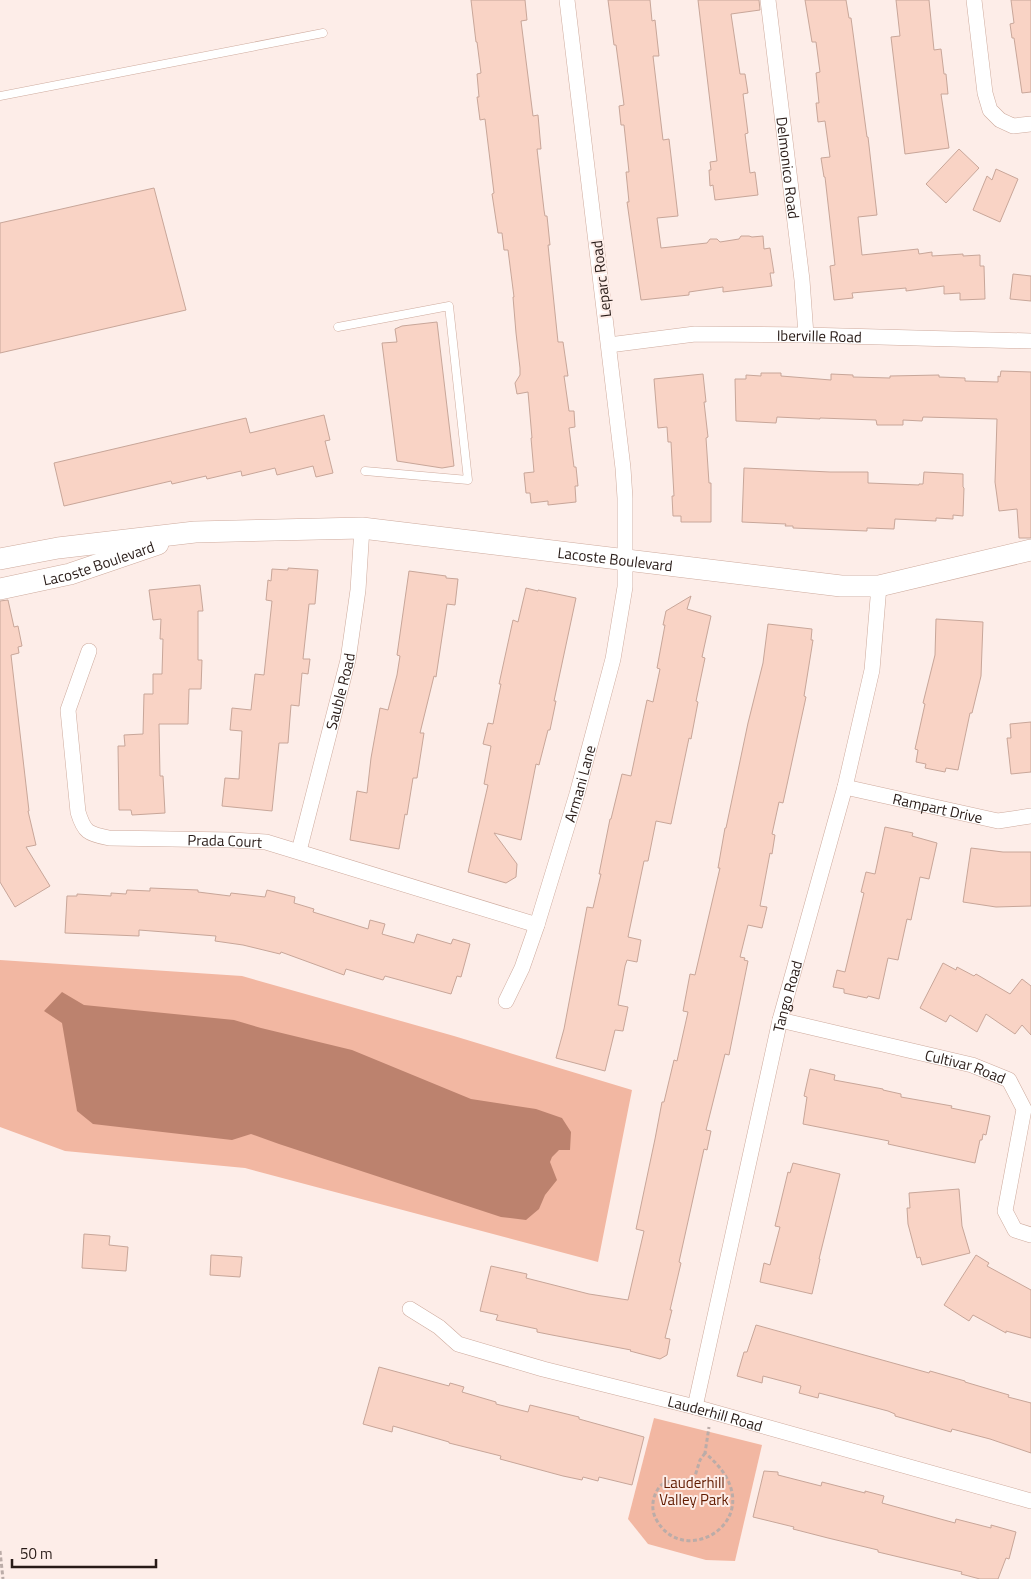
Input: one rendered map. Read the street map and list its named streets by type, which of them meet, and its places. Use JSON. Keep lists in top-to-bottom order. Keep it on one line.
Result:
{"streets":{"street":["Delmonico Road","Leparc Road","Iberville Road","Lacoste Boulevard","Sauble Road","Armani Lane","Rampart Drive","Prada Court","Tango Road","Cultivar Road","Lauderhill Road"]},"crossings":[["Delmonico Road","Iberville Road"],["Leparc Road","Iberville Road"],["Leparc Road","Lacoste Boulevard"],["Leparc Road","Armani Lane"],["Lacoste Boulevard","Sauble Road"],["Lacoste Boulevard","Armani Lane"],["Lacoste Boulevard","Tango Road"],["Sauble Road","Prada Court"],["Armani Lane","Prada Court"],["Rampart Drive","Tango Road"],["Tango Road","Cultivar Road"],["Tango Road","Lauderhill Road"]],"parks":["Lauderhill Valley Park"],"scale_bar":"50 m"}
